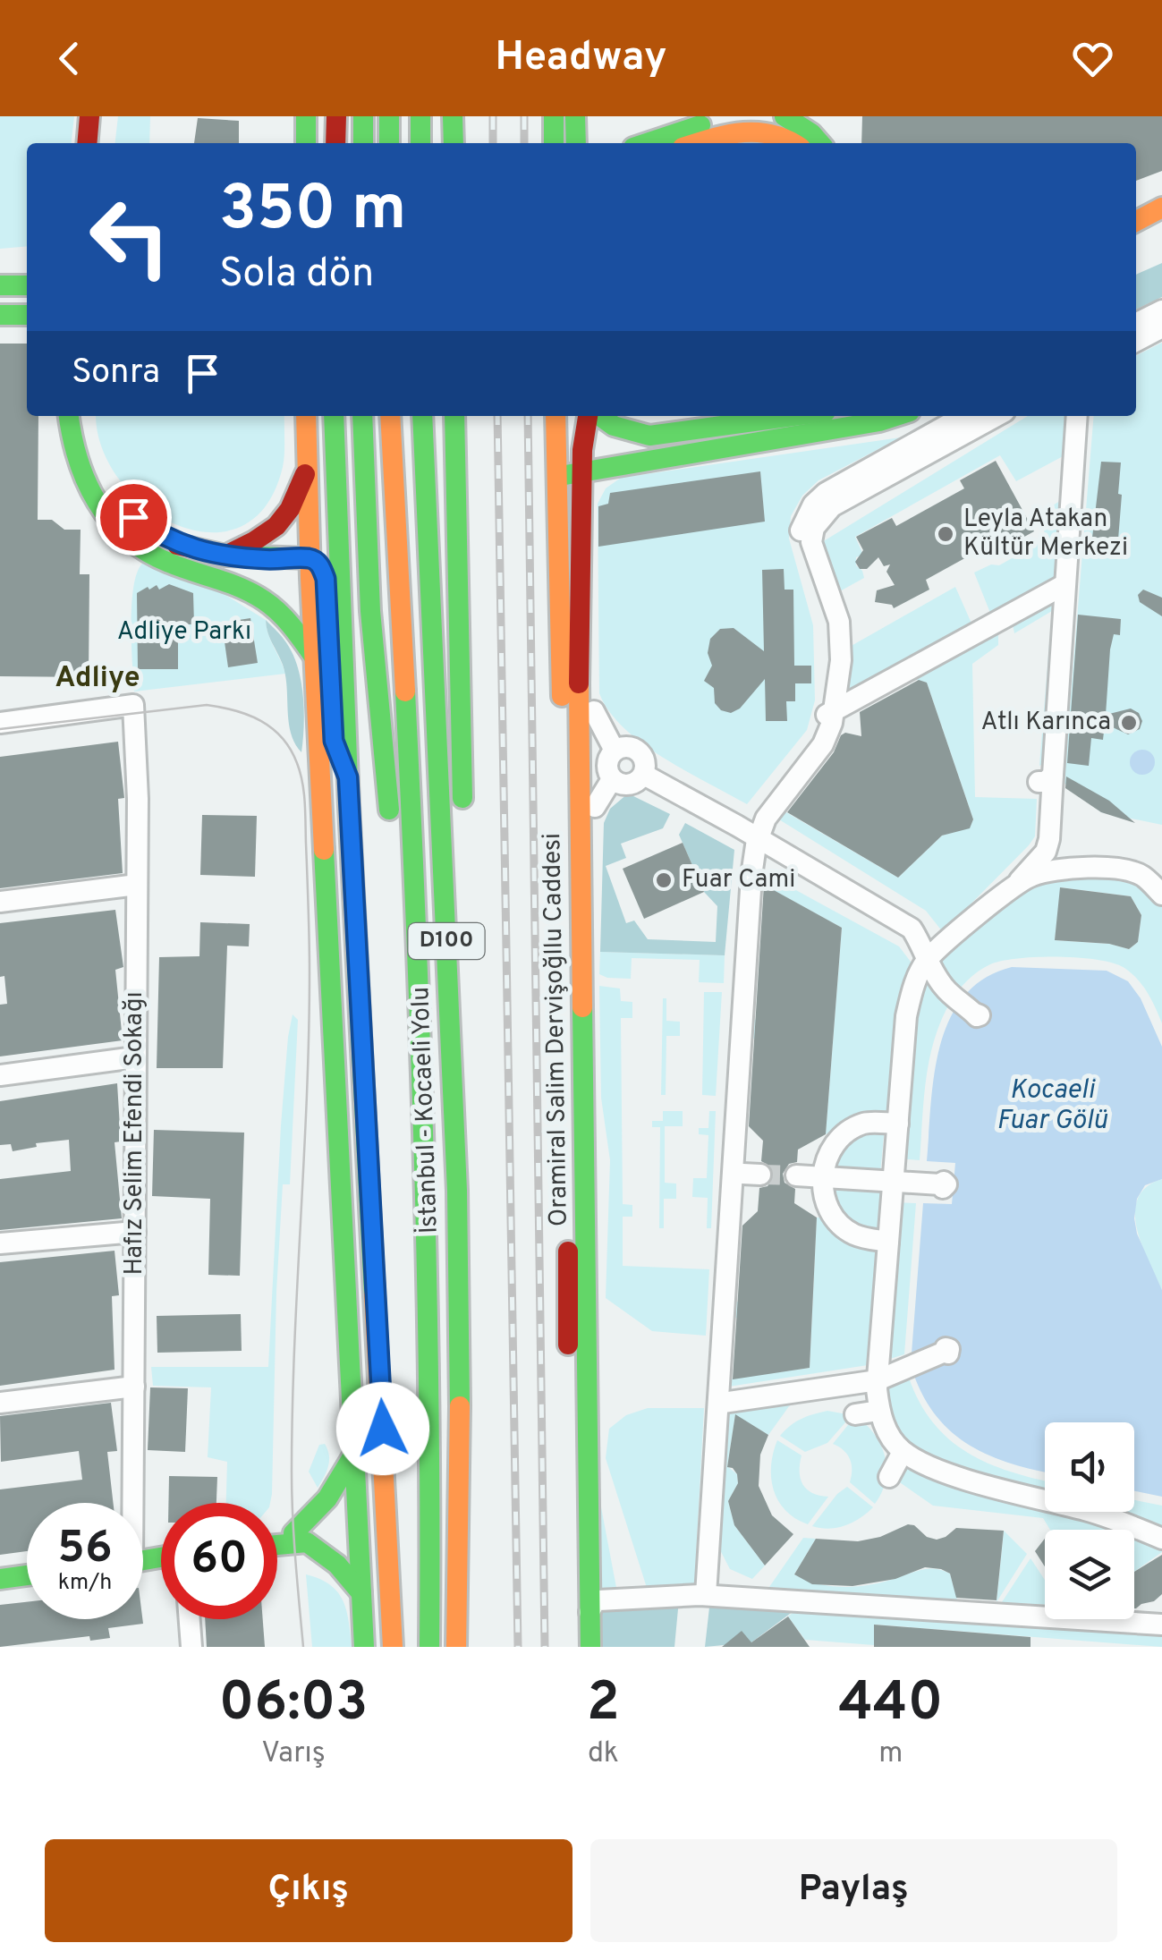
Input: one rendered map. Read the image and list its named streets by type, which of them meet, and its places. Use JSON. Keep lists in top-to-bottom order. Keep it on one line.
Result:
{"streets":{"main road":["D100","Oramiral Salim Dervişoğllu Caddesi","İstanbul - Kocaeli Yolu"],"street":["Hafız Selim Efendi Sokağı"]},"districts":["Adliye"],"water":["Kocaeli Fuar Gölü"],"parks":["Adliye Parkı"],"places":["Leyla Atakan Kültür Merkezi","Atlı Karınca","Fuar Cami"],"page":{"header":"Headway","turn":["350 m","Sola dön"],"then":"Sonra","speed":"56 km/h","limit":"60","eta":["06:03","Varış","2","dk","440","m"],"buttons":["Çıkış","Paylaş"]}}
